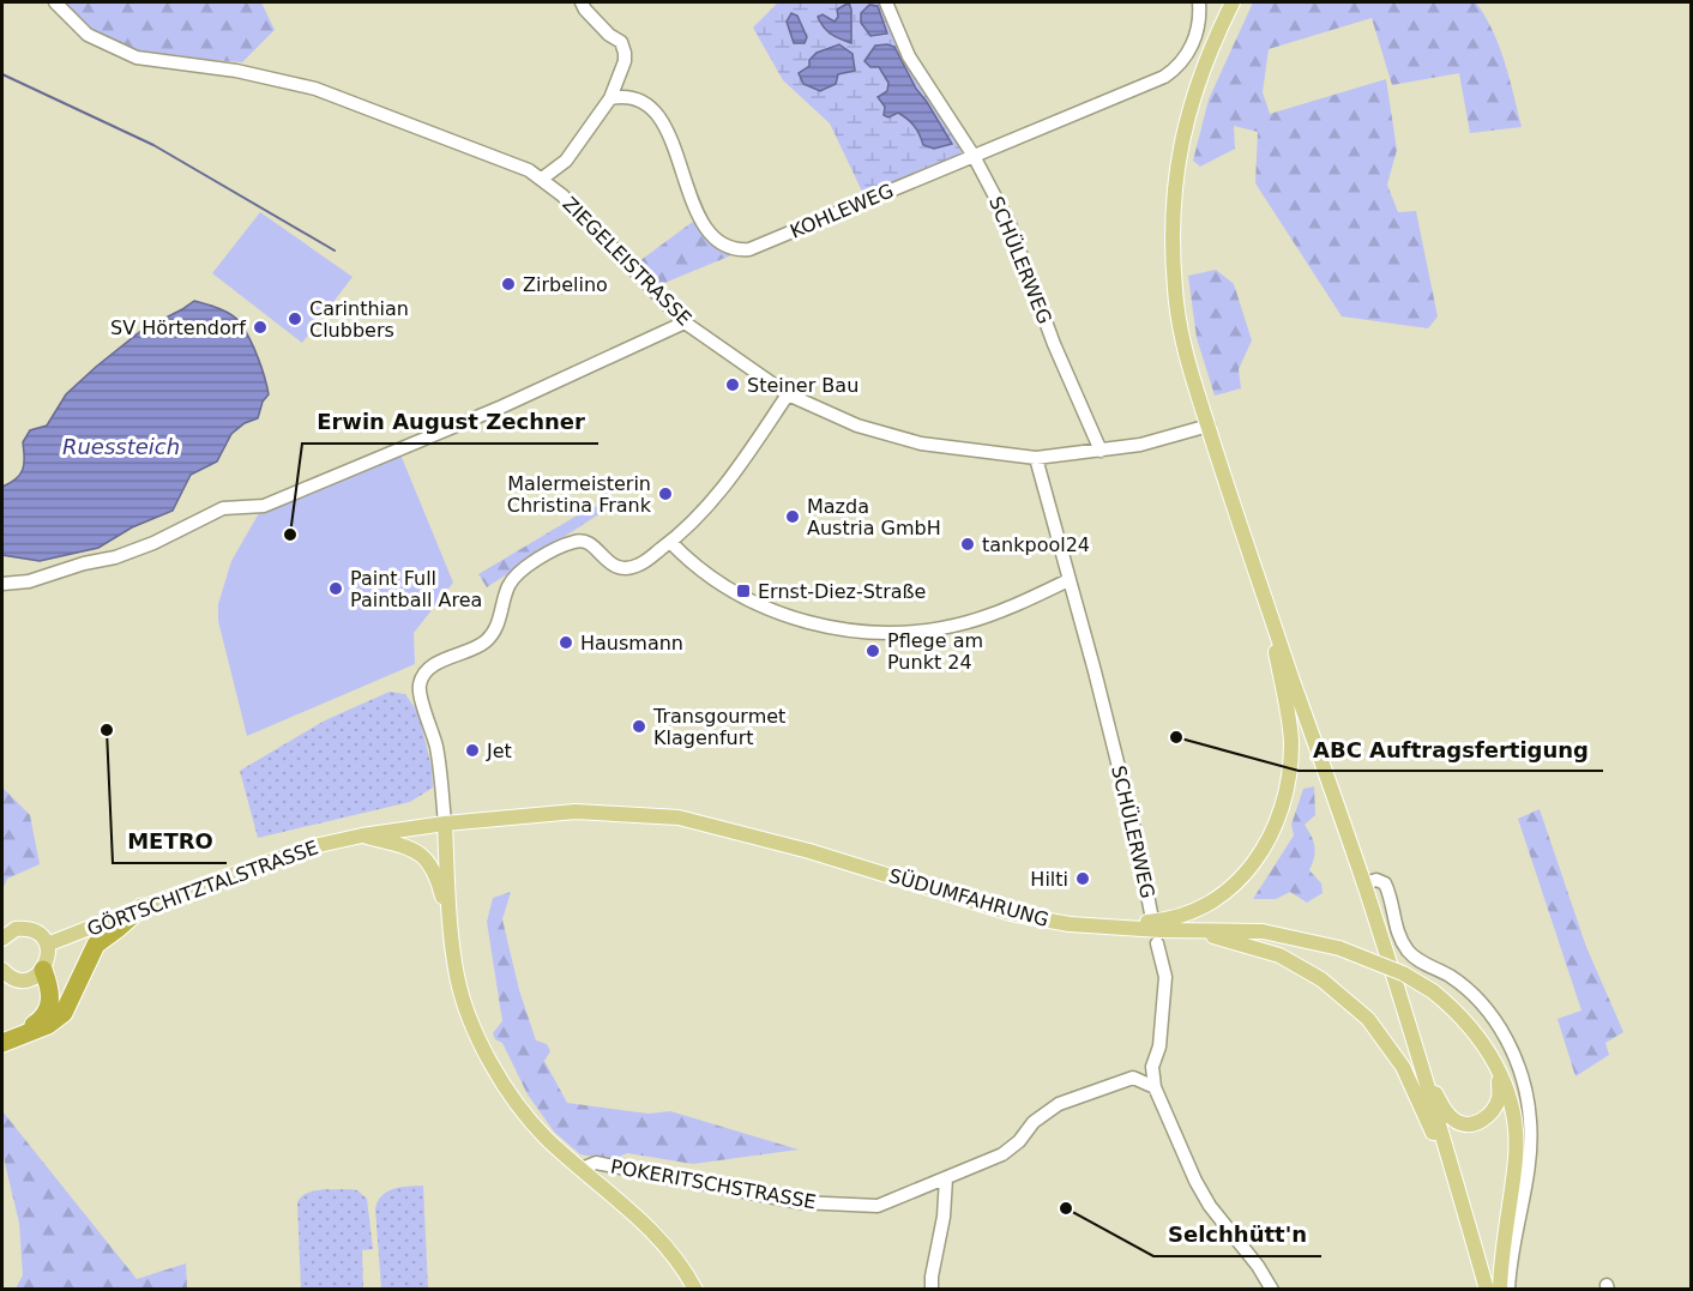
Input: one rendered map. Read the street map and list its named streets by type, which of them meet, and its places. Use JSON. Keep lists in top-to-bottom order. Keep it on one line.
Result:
{"streets":{"main road":["GÖRTSCHITZTALSTRASSE","SÜDUMFAHRUNG"],"street":["KOHLEWEG","SCHÜLERWEG","ZIEGELEISTRASSE","POKERITSCHSTRASSE"]},"crossings":[["KOHLEWEG","SCHÜLERWEG"],["SCHÜLERWEG","ZIEGELEISTRASSE"],["GÖRTSCHITZTALSTRASSE","SÜDUMFAHRUNG"]],"water":["Ruessteich"],"places":{"other":["Zirbelino","Carinthian Clubbers","SV Hörtendorf","Steiner Bau","Malermeisterin Christina Frank","Mazda Austria GmbH","Erwin August Zechner","tankpool24","Paint Full Paintball Area","Hausmann","Pflege am Punkt 24","Transgourmet Klagenfurt","METRO","ABC Auftragsfertigung","Jet","Hilti","Selchhütt'n"],"transit":["Ernst-Diez-Straße"]}}
